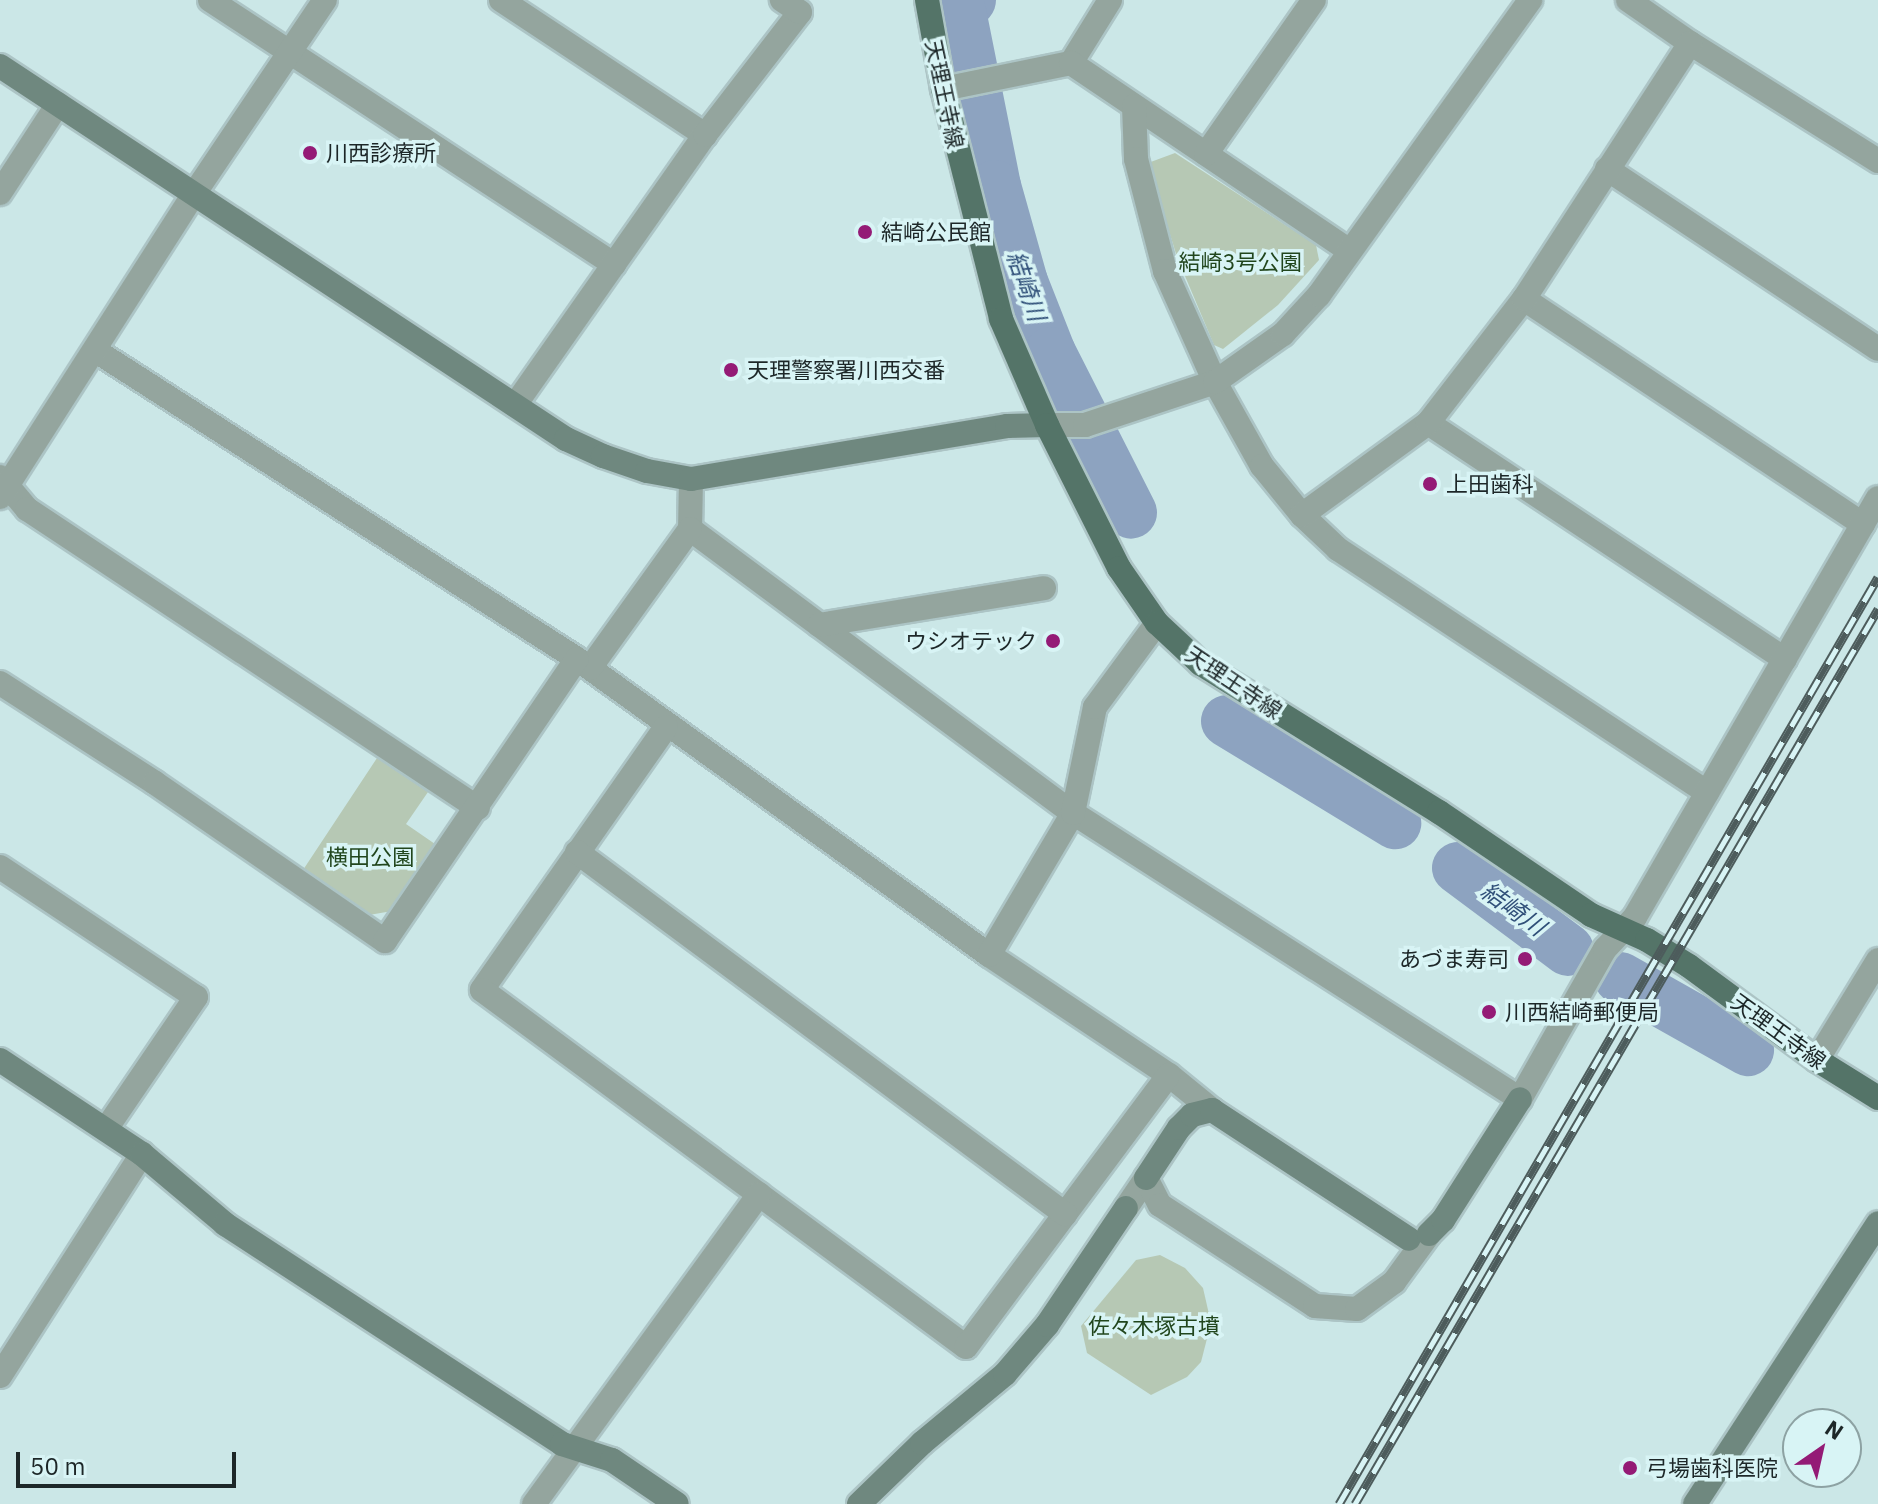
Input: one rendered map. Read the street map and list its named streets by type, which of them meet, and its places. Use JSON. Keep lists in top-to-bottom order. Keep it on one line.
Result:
{"streets":{"main road":["天理王寺線"]},"water":["結崎川"],"parks":["結崎3号公園","横田公園","佐々木塚古墳"],"places":["川西診療所","結崎公民館","天理警察署川西交番","上田歯科","ウシオテック","あづま寿司","川西結崎郵便局","弓場歯科医院"],"scale_bar":"50 m","north":"top right"}
